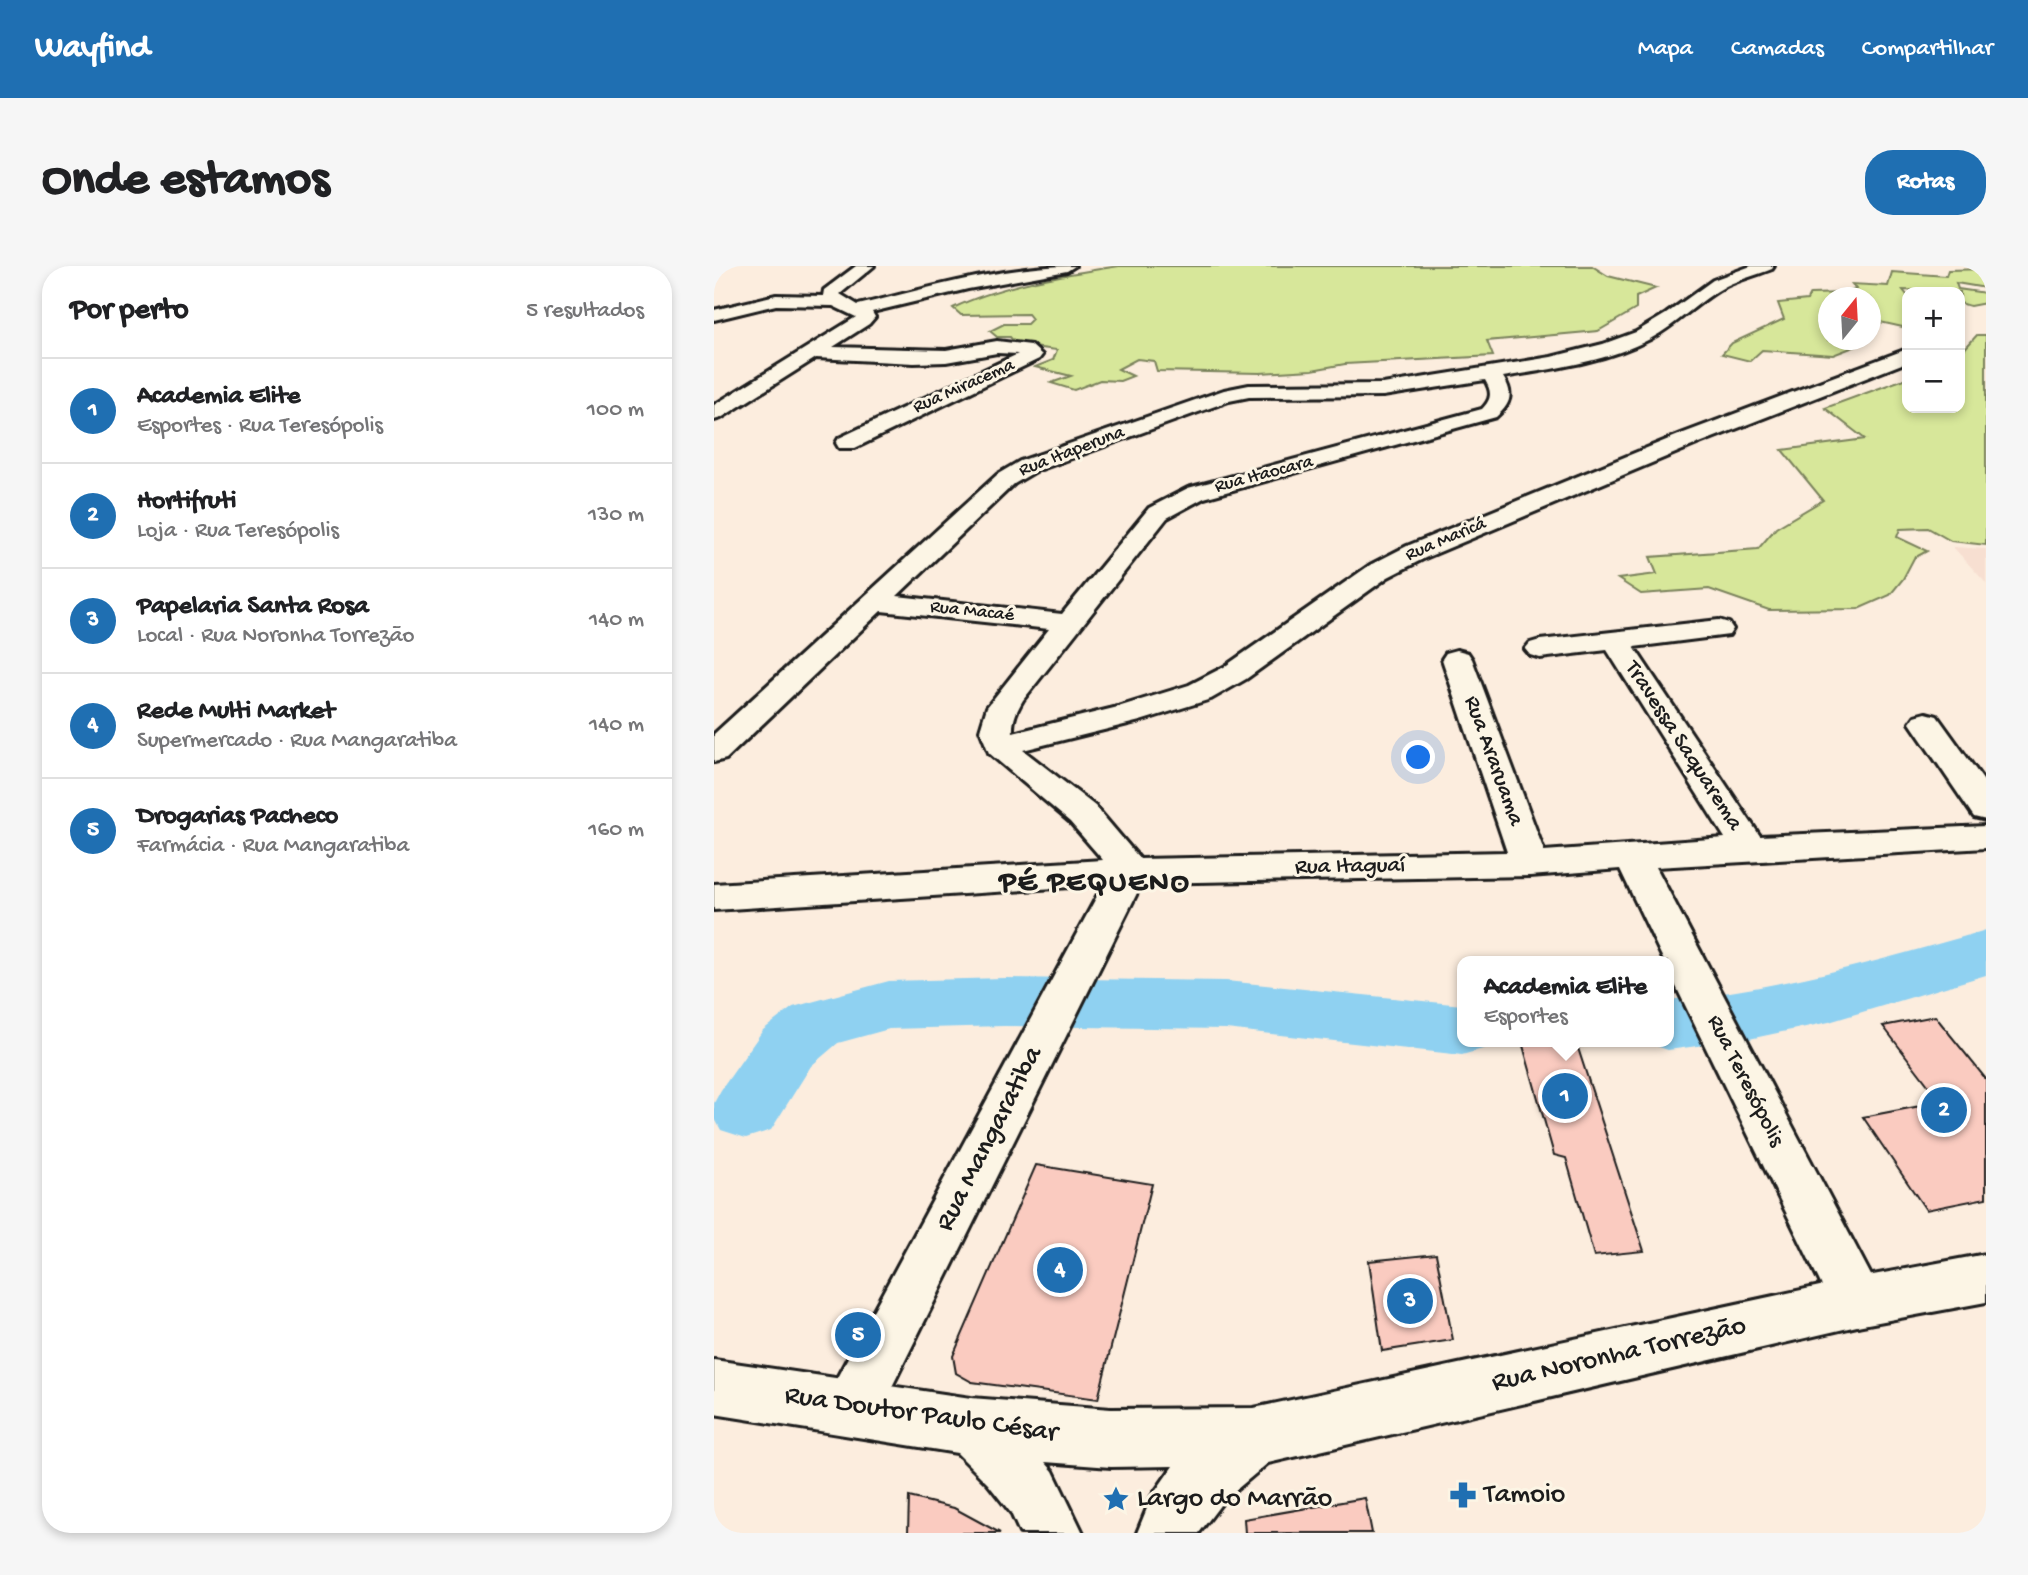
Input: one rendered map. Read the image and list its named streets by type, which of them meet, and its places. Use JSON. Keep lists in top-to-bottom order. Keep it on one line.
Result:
{"streets":{"street":["Rua Miracema","Rua Itaperuna","Rua Itaocara","Rua Maricá","Rua Macaé","Travessa Saquarema","Rua Araruama","Rua Itaguaí","Rua Teresópolis","Rua Mangaratiba","Rua Noronha Torrezão","Rua Doutor Paulo César"]},"crossings":[["Rua Itaperuna","Rua Itaocara"],["Rua Itaperuna","Rua Macaé"],["Rua Itaocara","Rua Maricá"],["Rua Itaocara","Rua Macaé"],["Travessa Saquarema","Rua Itaguaí"],["Rua Araruama","Rua Itaguaí"],["Rua Itaguaí","Rua Teresópolis"],["Rua Itaguaí","Rua Mangaratiba"],["Rua Teresópolis","Rua Noronha Torrezão"],["Rua Mangaratiba","Rua Doutor Paulo César"],["Rua Noronha Torrezão","Rua Doutor Paulo César"]],"districts":["PÉ PEQUENO"],"places":{"pharmacy":["Tamoio"],"place":["Largo do Marrão"]},"north":"top","page":{"header":"Wayfind","nav":["Mapa","Camadas","Compartilhar"],"buttons":"Rotas","title":"Onde estamos","heading":["Por perto","5 resultados"],"map_buttons":["+","−"],"list":[{"mark":"1","name":"Academia Elite","note":"Esportes · Rua Teresópolis","value":"100 m"},{"mark":"2","name":"Hortifruti","note":"Loja · Rua Teresópolis","value":"130 m"},{"mark":"3","name":"Papelaria Santa Rosa","note":"Local · Rua Noronha Torrezão","value":"140 m"},{"mark":"4","name":"Rede Multi Market","note":"Supermercado · Rua Mangaratiba","value":"140 m"},{"mark":"5","name":"Drogarias Pacheco","note":"Farmácia · Rua Mangaratiba","value":"160 m"}],"popup":["Academia Elite","Esportes"],"pins":["1","2","4","3","5"]}}
